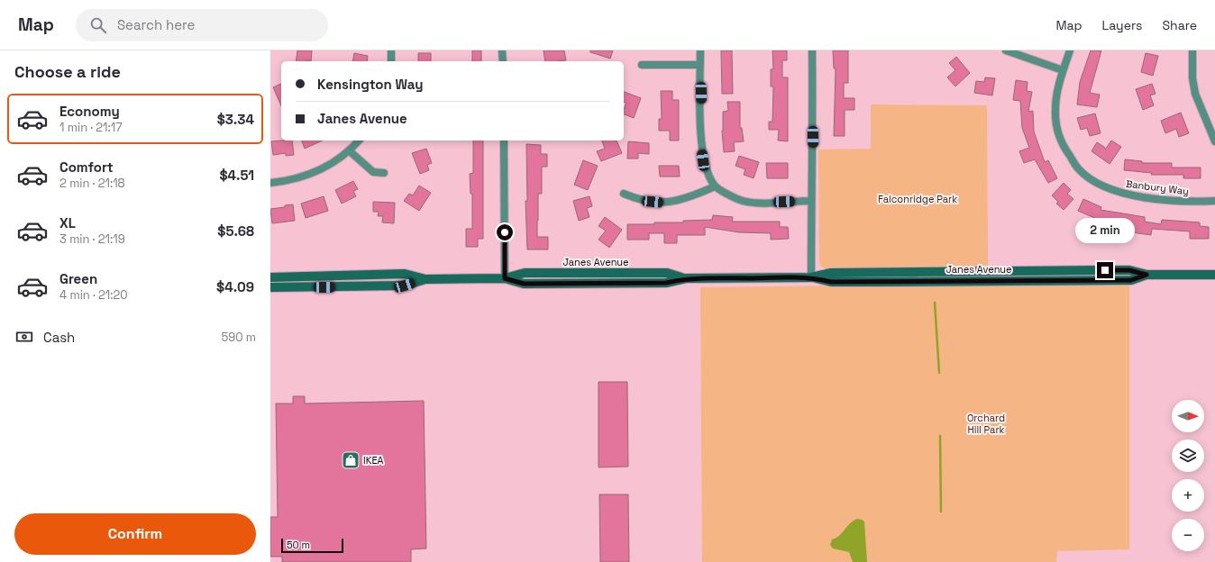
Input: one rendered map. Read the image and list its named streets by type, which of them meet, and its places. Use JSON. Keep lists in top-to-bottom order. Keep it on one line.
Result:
{"streets":{"street":["Banbury Way","Janes Avenue"]},"parks":["Falconridge Park","Orchard Hill Park"],"places":{"shop":["IKEA"]},"scale_bar":"50 m","north":"right","page":{"header":"Map","search":"Search here","nav":["Map","Layers","Share"],"heading":"Choose a ride","banner":["Kensington Way","Janes Avenue"],"list":[{"name":"Economy","note":"1 min · 21:17","value":"$3.34"},{"name":"Comfort","note":"2 min · 21:18","value":"$4.51"},{"name":"XL","note":"3 min · 21:19","value":"$5.68"},{"name":"Green","note":"4 min · 21:20","value":"$4.09"}],"bubble":"2 min","pay":["Cash","590 m"],"map_buttons":["+","−"],"buttons":"Confirm","scale":"50 m"}}
